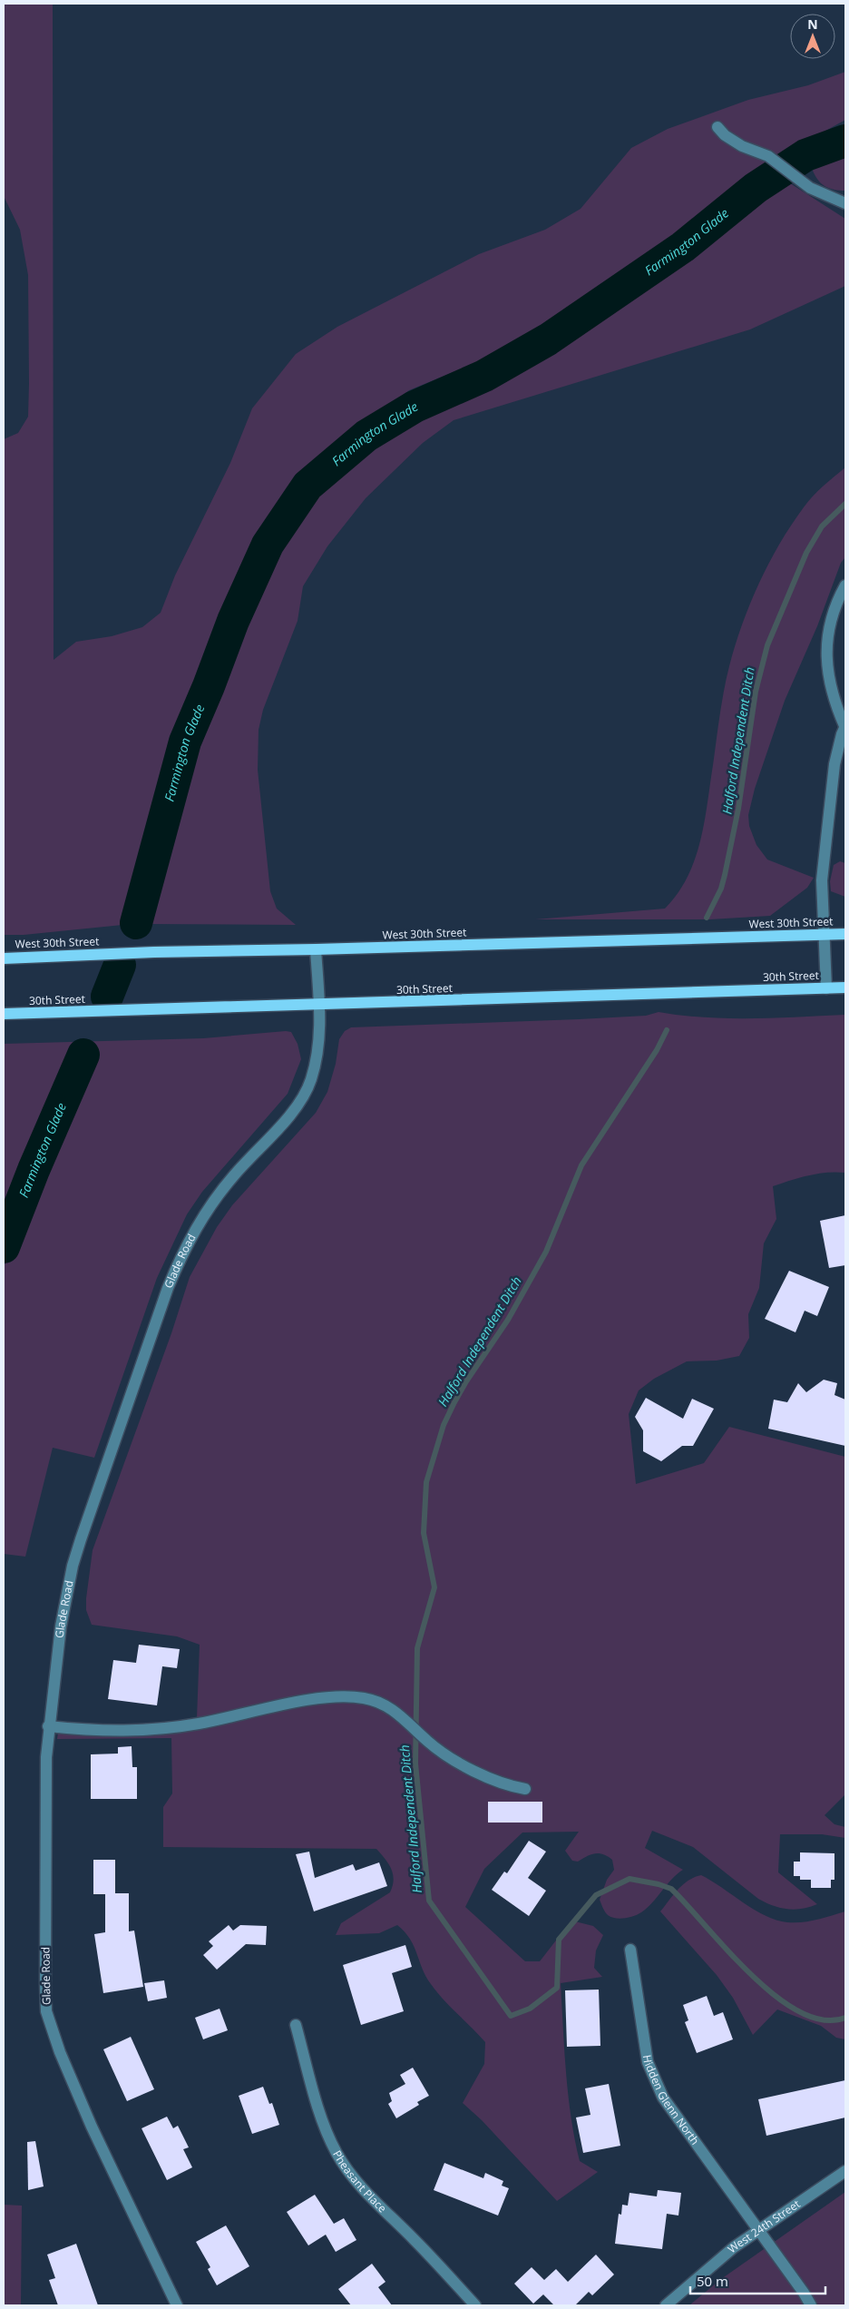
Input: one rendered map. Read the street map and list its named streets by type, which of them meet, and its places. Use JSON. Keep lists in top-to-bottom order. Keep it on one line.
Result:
{"streets":{"main road":["West 30th Street","30th Street"],"street":["Glade Road","Hidden Glenn North","Pheasant Place","West 24th Street"]},"crossings":[["West 30th Street","Glade Road"],["30th Street","Glade Road"],["Hidden Glenn North","West 24th Street"]],"water":["Farmington Glade","Halford Independent Ditch"],"scale_bar":"50 m","north":"top"}
